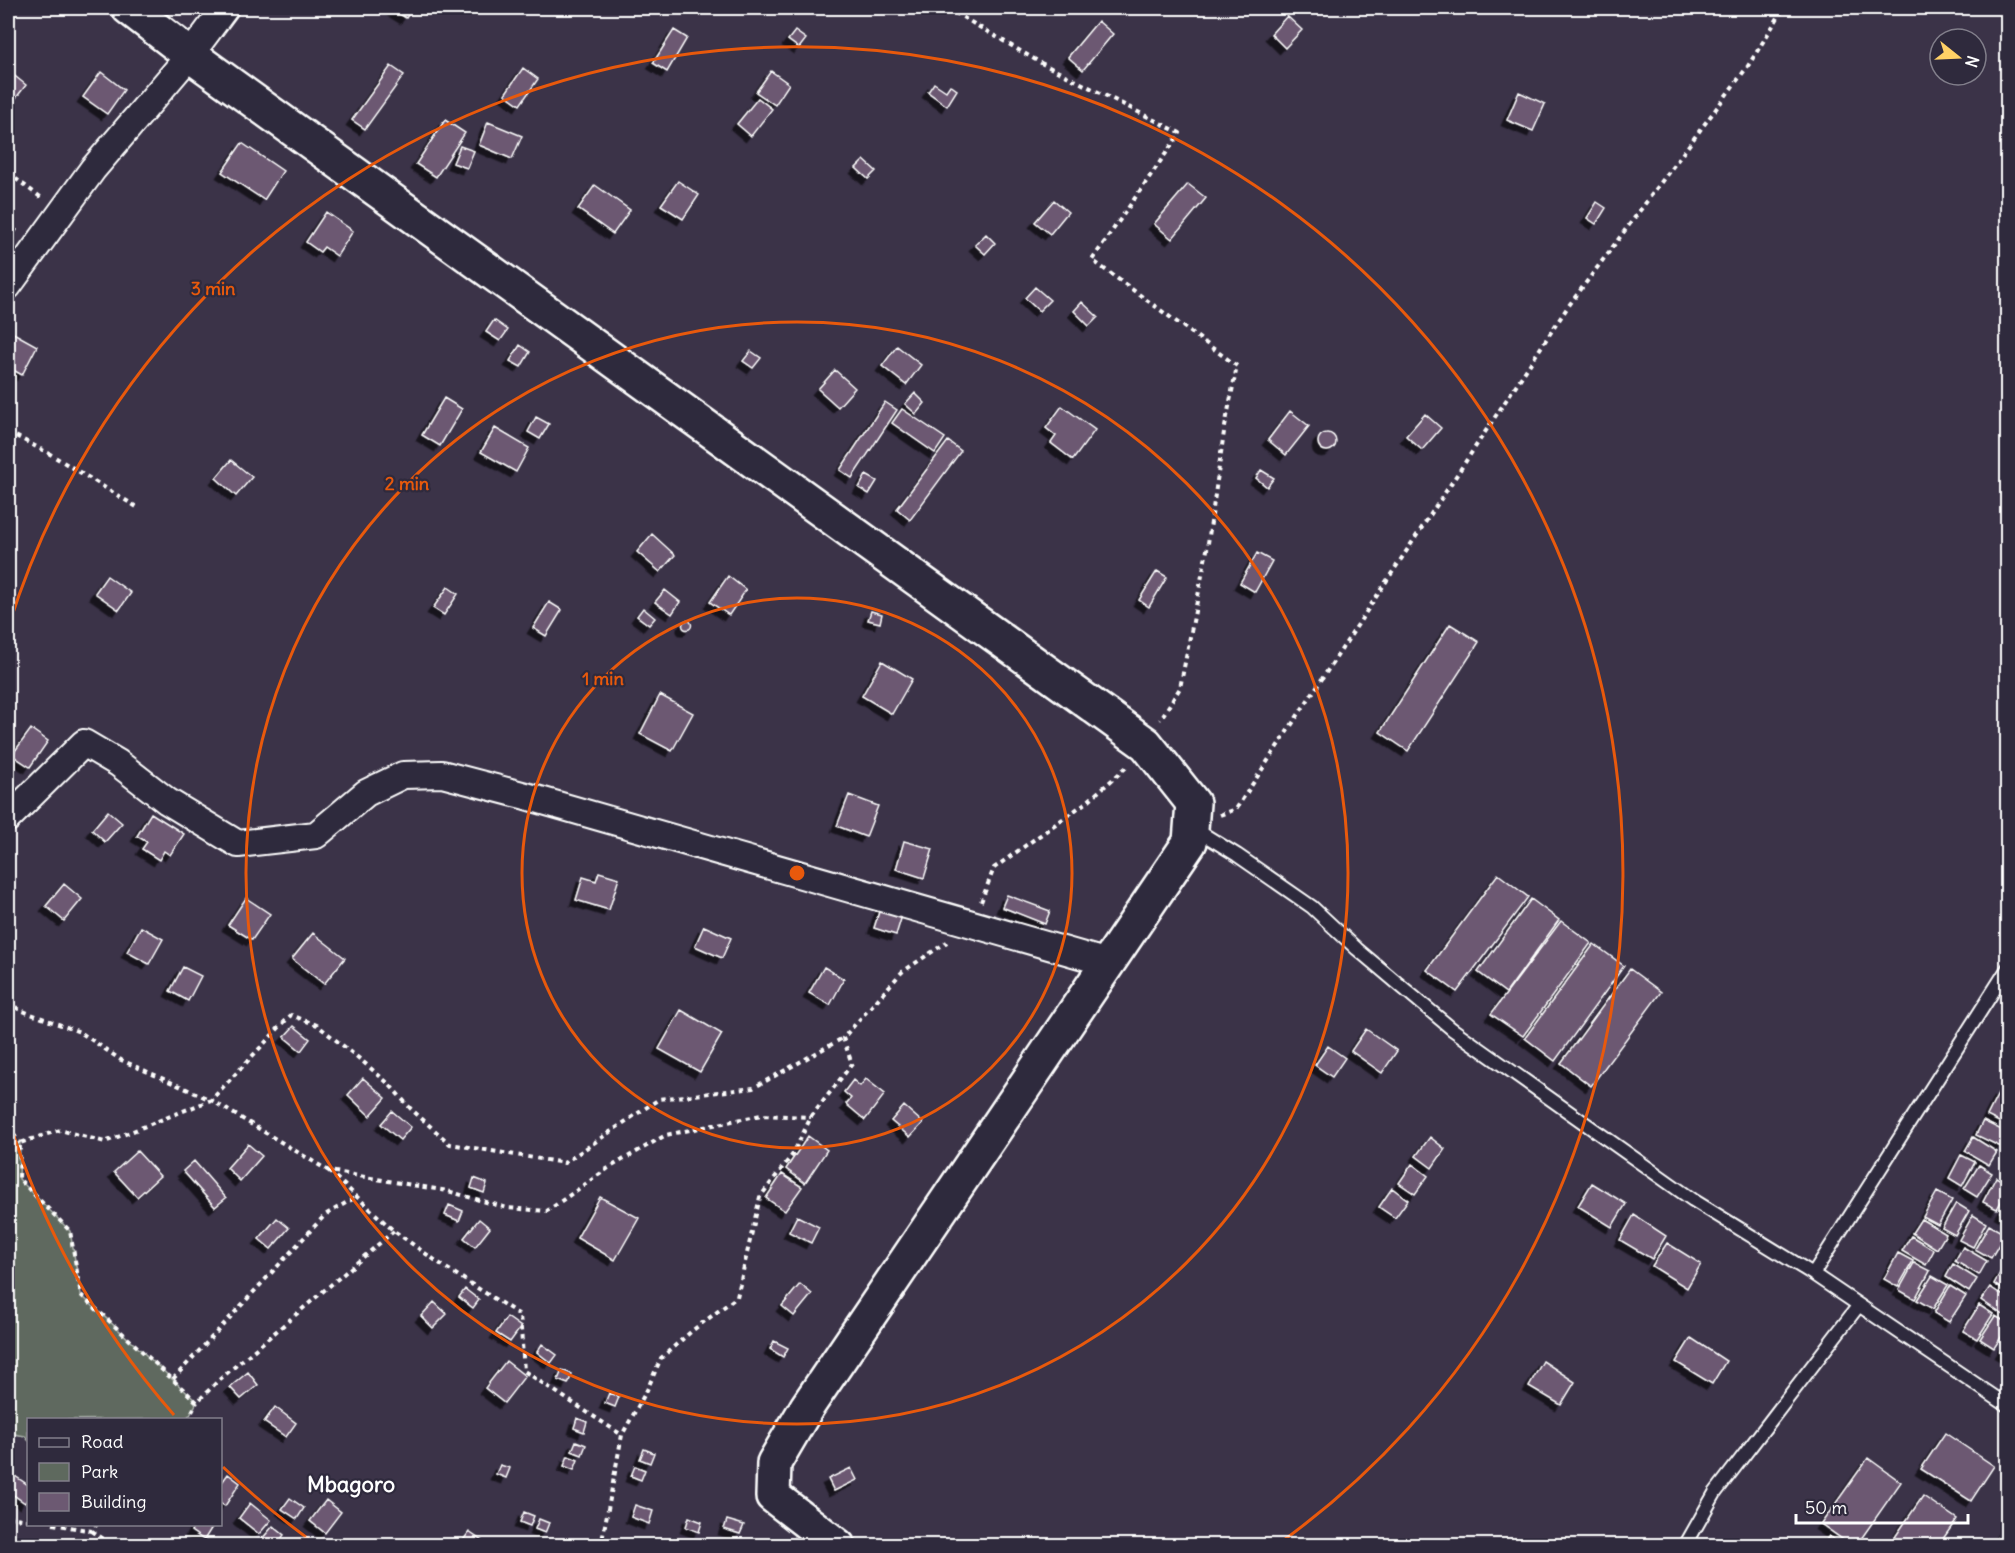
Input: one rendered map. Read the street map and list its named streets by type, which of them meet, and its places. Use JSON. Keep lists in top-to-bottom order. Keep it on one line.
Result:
{"districts":["Mbagoro"],"legend":["Road","Park","Building"],"scale_bar":"50 m","north":"right","rings":["3 min","2 min","1 min"]}
